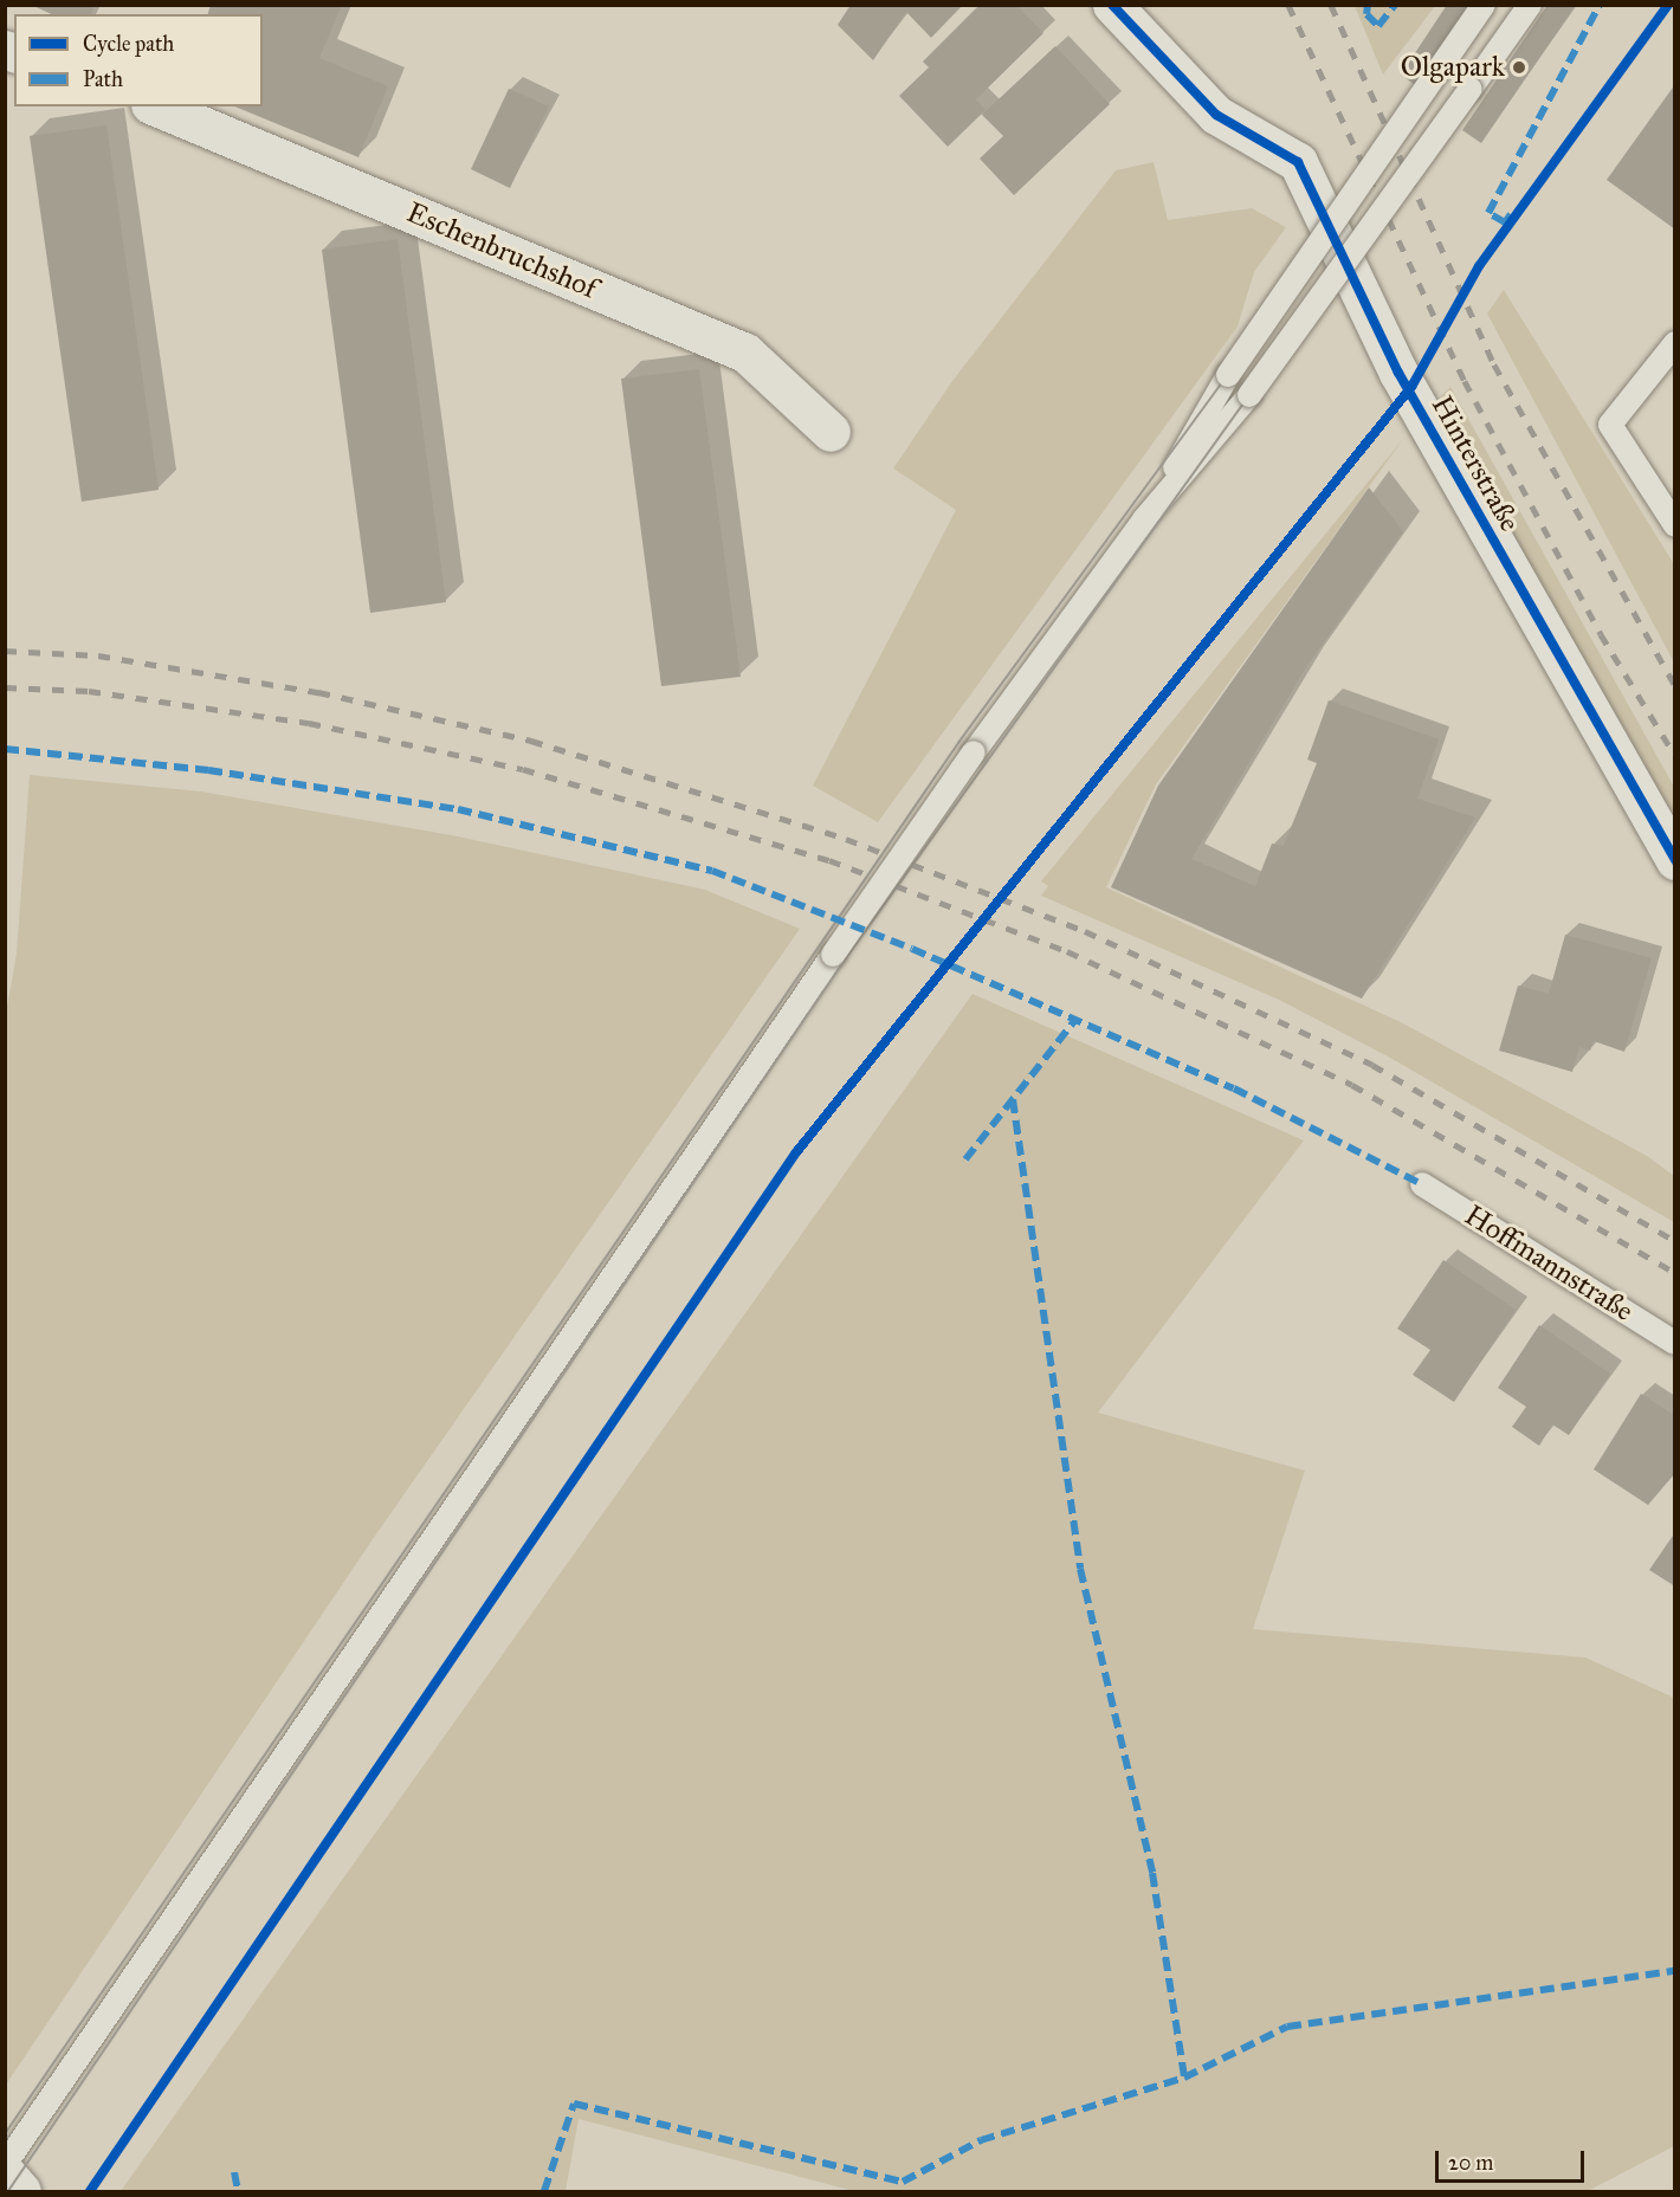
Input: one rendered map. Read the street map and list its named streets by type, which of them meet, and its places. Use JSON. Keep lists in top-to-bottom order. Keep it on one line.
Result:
{"streets":{"street":["Eschenbruchshof","Hinterstraße"],"lane":["Hoffmannstraße"]},"places":["Olgapark"],"legend":["Cycle path","Path"],"scale_bar":"20 m"}
